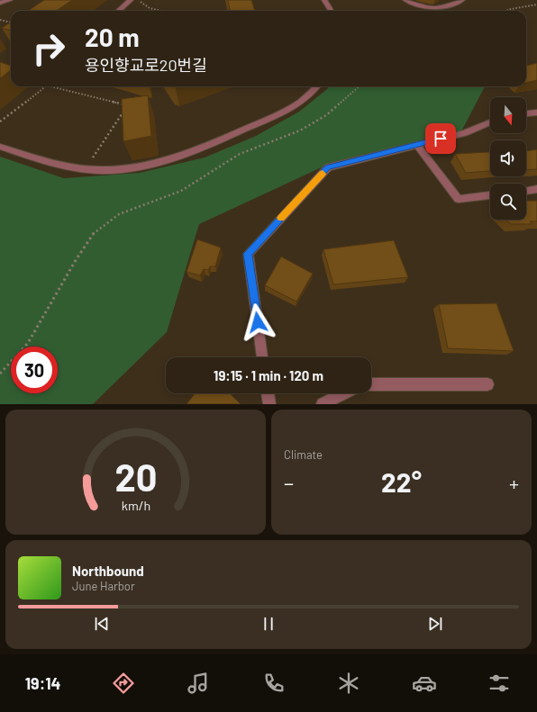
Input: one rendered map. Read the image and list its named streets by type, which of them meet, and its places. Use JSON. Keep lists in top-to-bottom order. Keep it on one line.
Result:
{"north":"bottom","page":{"turn":["20 m","용인향교로20번길"],"limit":"30","trip":"19:15 · 1 min · 120 m","tile":"Climate","heat":["−","22°","+"],"song":["Northbound","June Harbor"],"tabs":"19:14","gauge":["20","km/h"]}}
